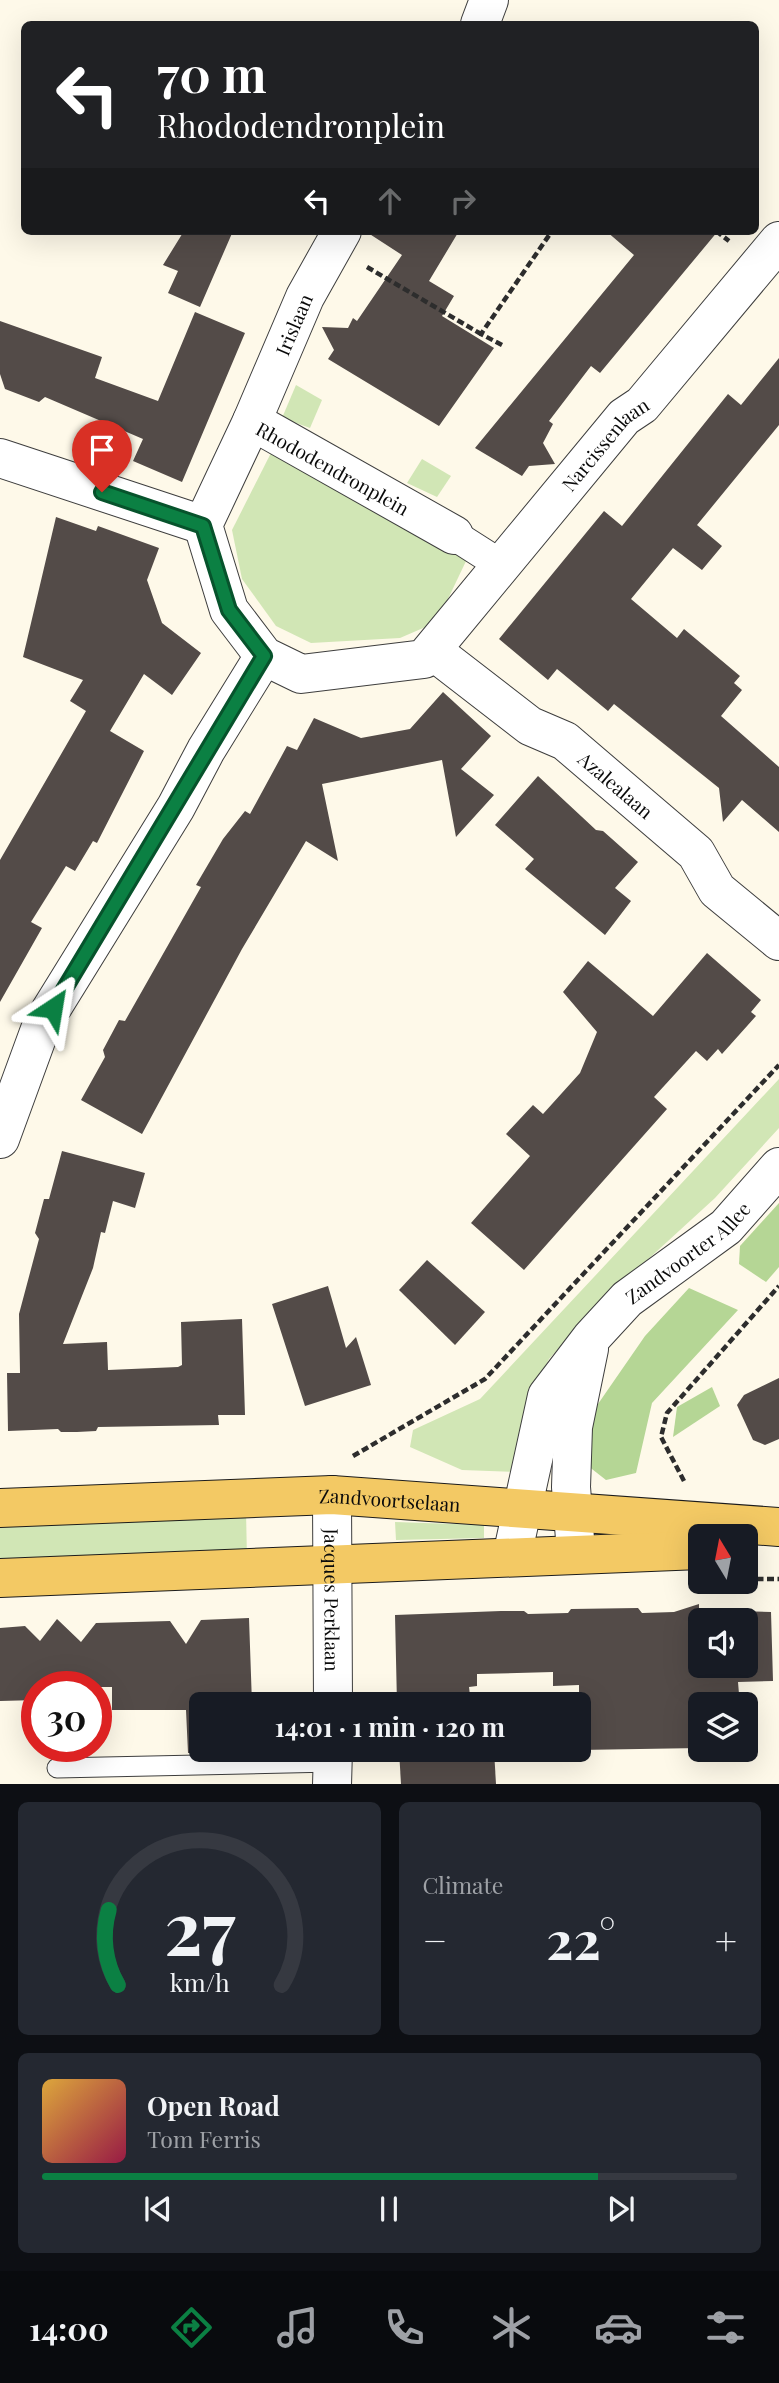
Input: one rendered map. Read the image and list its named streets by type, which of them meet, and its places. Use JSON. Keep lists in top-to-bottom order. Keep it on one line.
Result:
{"streets":{"main road":["Zandvoortselaan"],"street":["Irislaan","Narcissenlaan","Rhododendronplein","Azalealaan","Zandvoorter Allee","Jacques Perklaan"]},"crossings":[["Irislaan","Rhododendronplein"],["Narcissenlaan","Rhododendronplein"],["Narcissenlaan","Azalealaan"],["Zandvoorter Allee","Zandvoortselaan"],["Zandvoortselaan","Jacques Perklaan"]],"north":"top","page":{"turn":["70 m","Rhododendronplein"],"limit":"30","trip":"14:01 · 1 min · 120 m","tile":"Climate","heat":["−","22°","+"],"song":["Open Road","Tom Ferris"],"tabs":"14:00","gauge":["27","km/h"]}}
